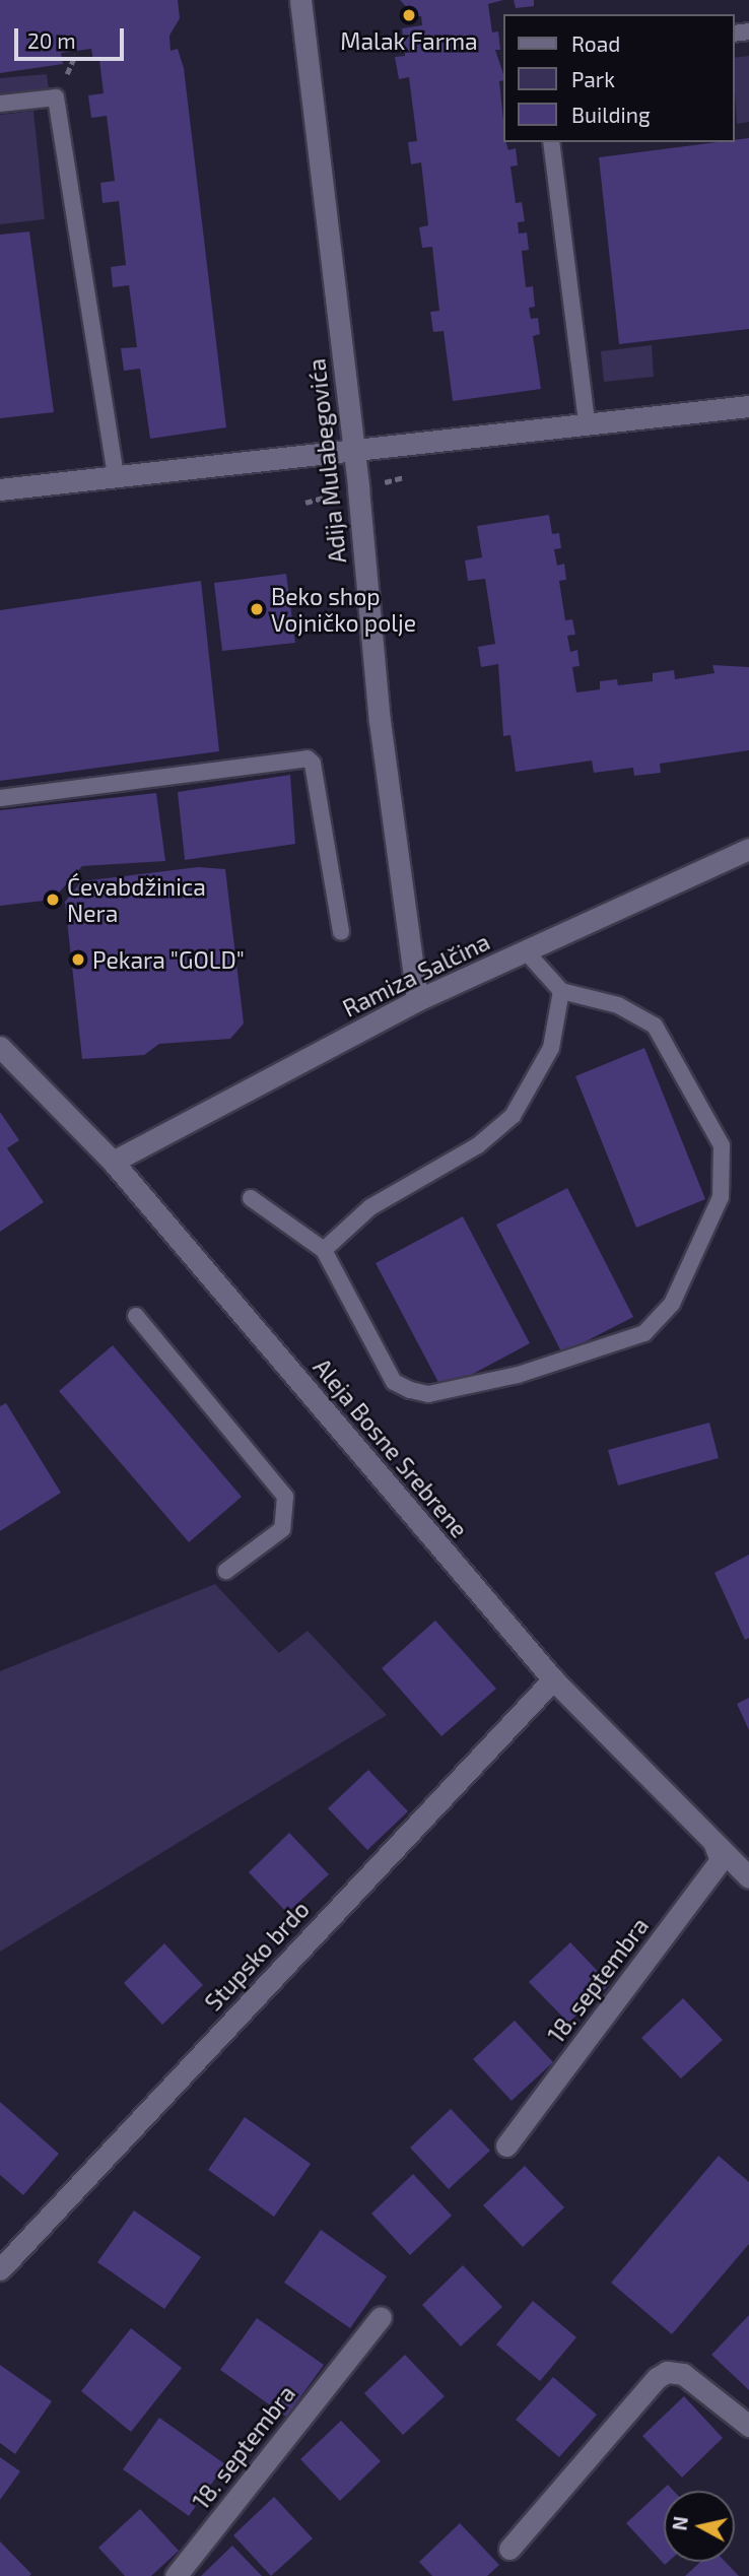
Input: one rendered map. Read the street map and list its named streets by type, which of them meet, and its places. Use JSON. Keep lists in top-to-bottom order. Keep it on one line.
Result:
{"streets":{"street":["Adija Mulabegovića","Ramiza Salčina","Aleja Bosne Srebrene","Stupsko brdo","18. septembra"]},"crossings":[["Adija Mulabegovića","Ramiza Salčina"],["Ramiza Salčina","Aleja Bosne Srebrene"],["Aleja Bosne Srebrene","Stupsko brdo"],["Aleja Bosne Srebrene","18. septembra"]],"places":["Malak Farma","Beko shop Vojničko polje","Ćevabdžinica Nera","Pekara \"GOLD\""],"legend":["Road","Park","Building"],"scale_bar":"20 m","north":"left"}
